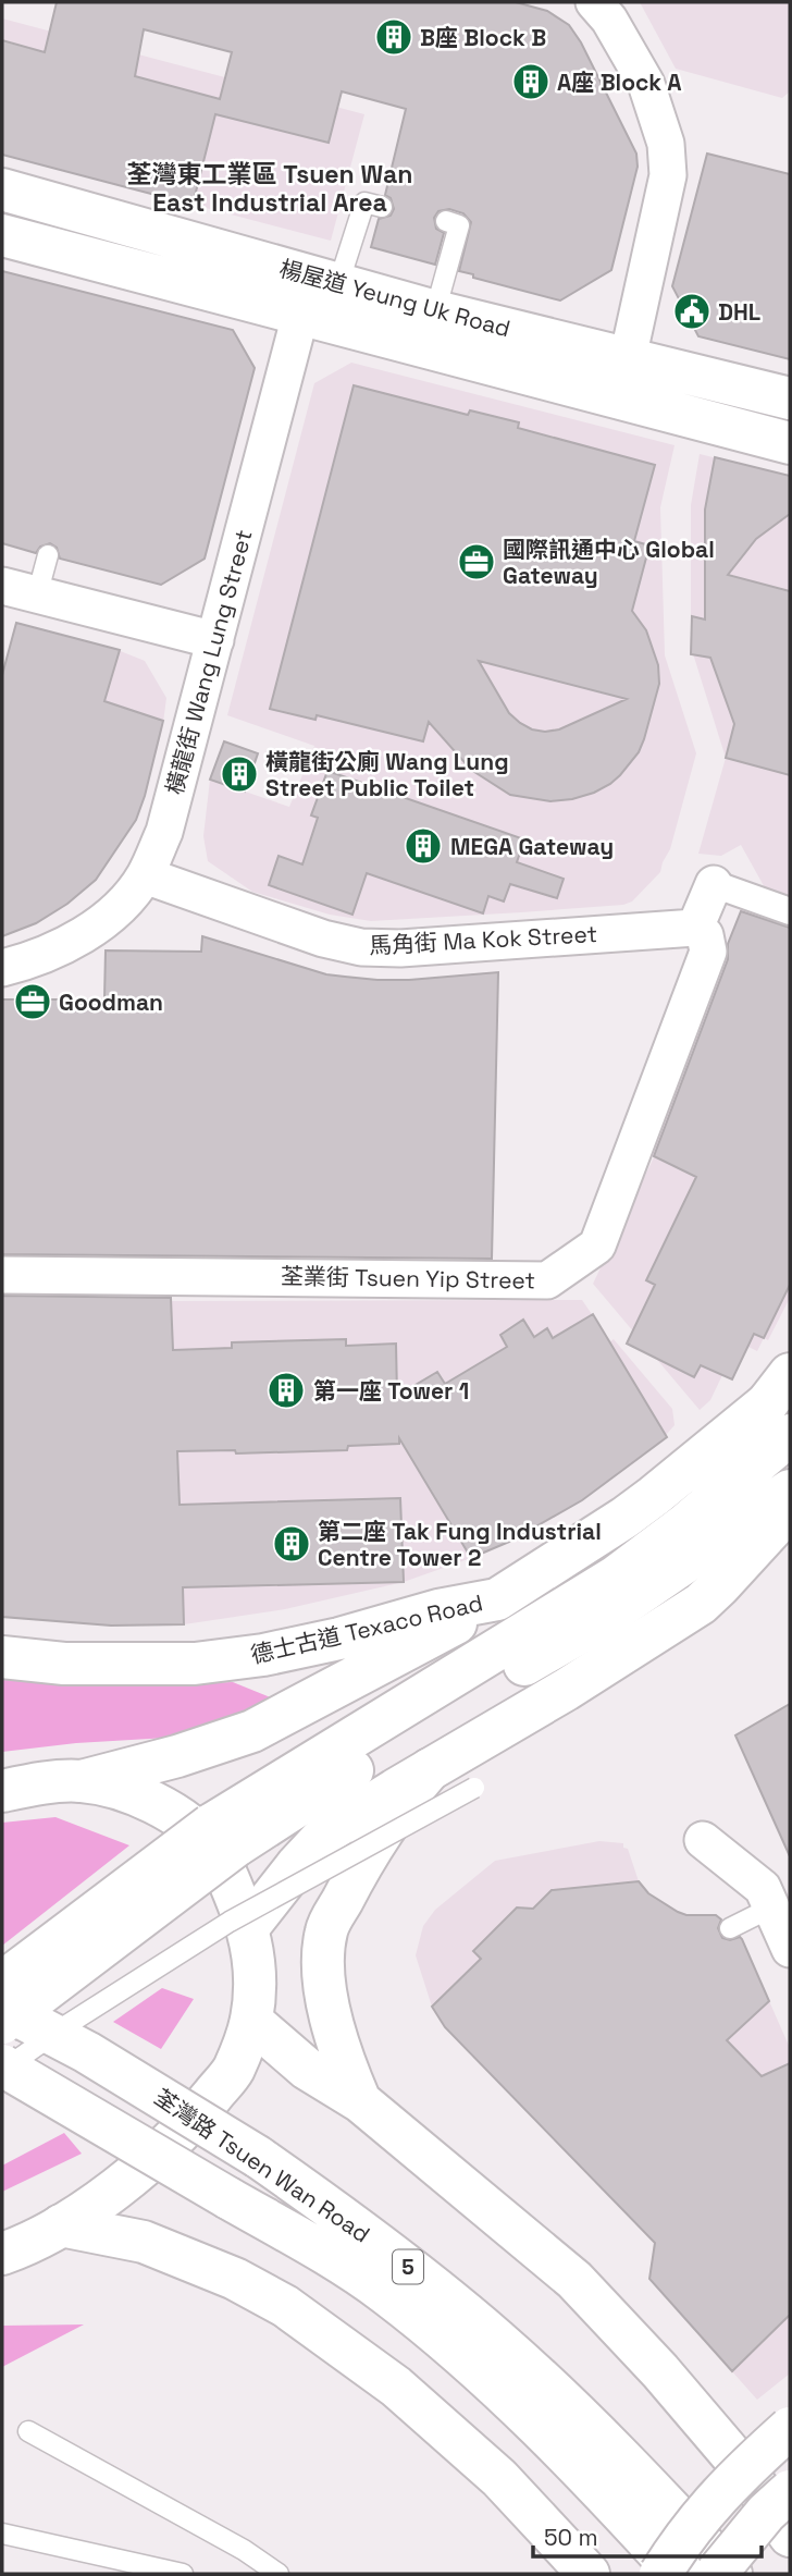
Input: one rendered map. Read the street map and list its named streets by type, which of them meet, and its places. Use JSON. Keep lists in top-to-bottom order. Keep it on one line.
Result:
{"streets":{"main road":["楊屋道 Yeung Uk Road","德士古道 Texaco Road","荃灣路 Tsuen Wan Road","5"],"street":["橫龍街 Wang Lung Street","馬角街 Ma Kok Street","荃業街 Tsuen Yip Street"]},"crossings":[["楊屋道 Yeung Uk Road","橫龍街 Wang Lung Street"],["橫龍街 Wang Lung Street","馬角街 Ma Kok Street"],["馬角街 Ma Kok Street","荃業街 Tsuen Yip Street"]],"districts":["荃灣東工業區 Tsuen Wan East Industrial Area"],"places":{"building":["B座 Block B","A座 Block A","橫龍街公廁 Wang Lung Street Public Toilet","MEGA Gateway","第一座 Tower 1","第二座 Tak Fung Industrial Centre Tower 2"],"public building":["DHL"],"office":["國際訊通中心 Global Gateway","Goodman"]},"scale_bar":"50 m"}
